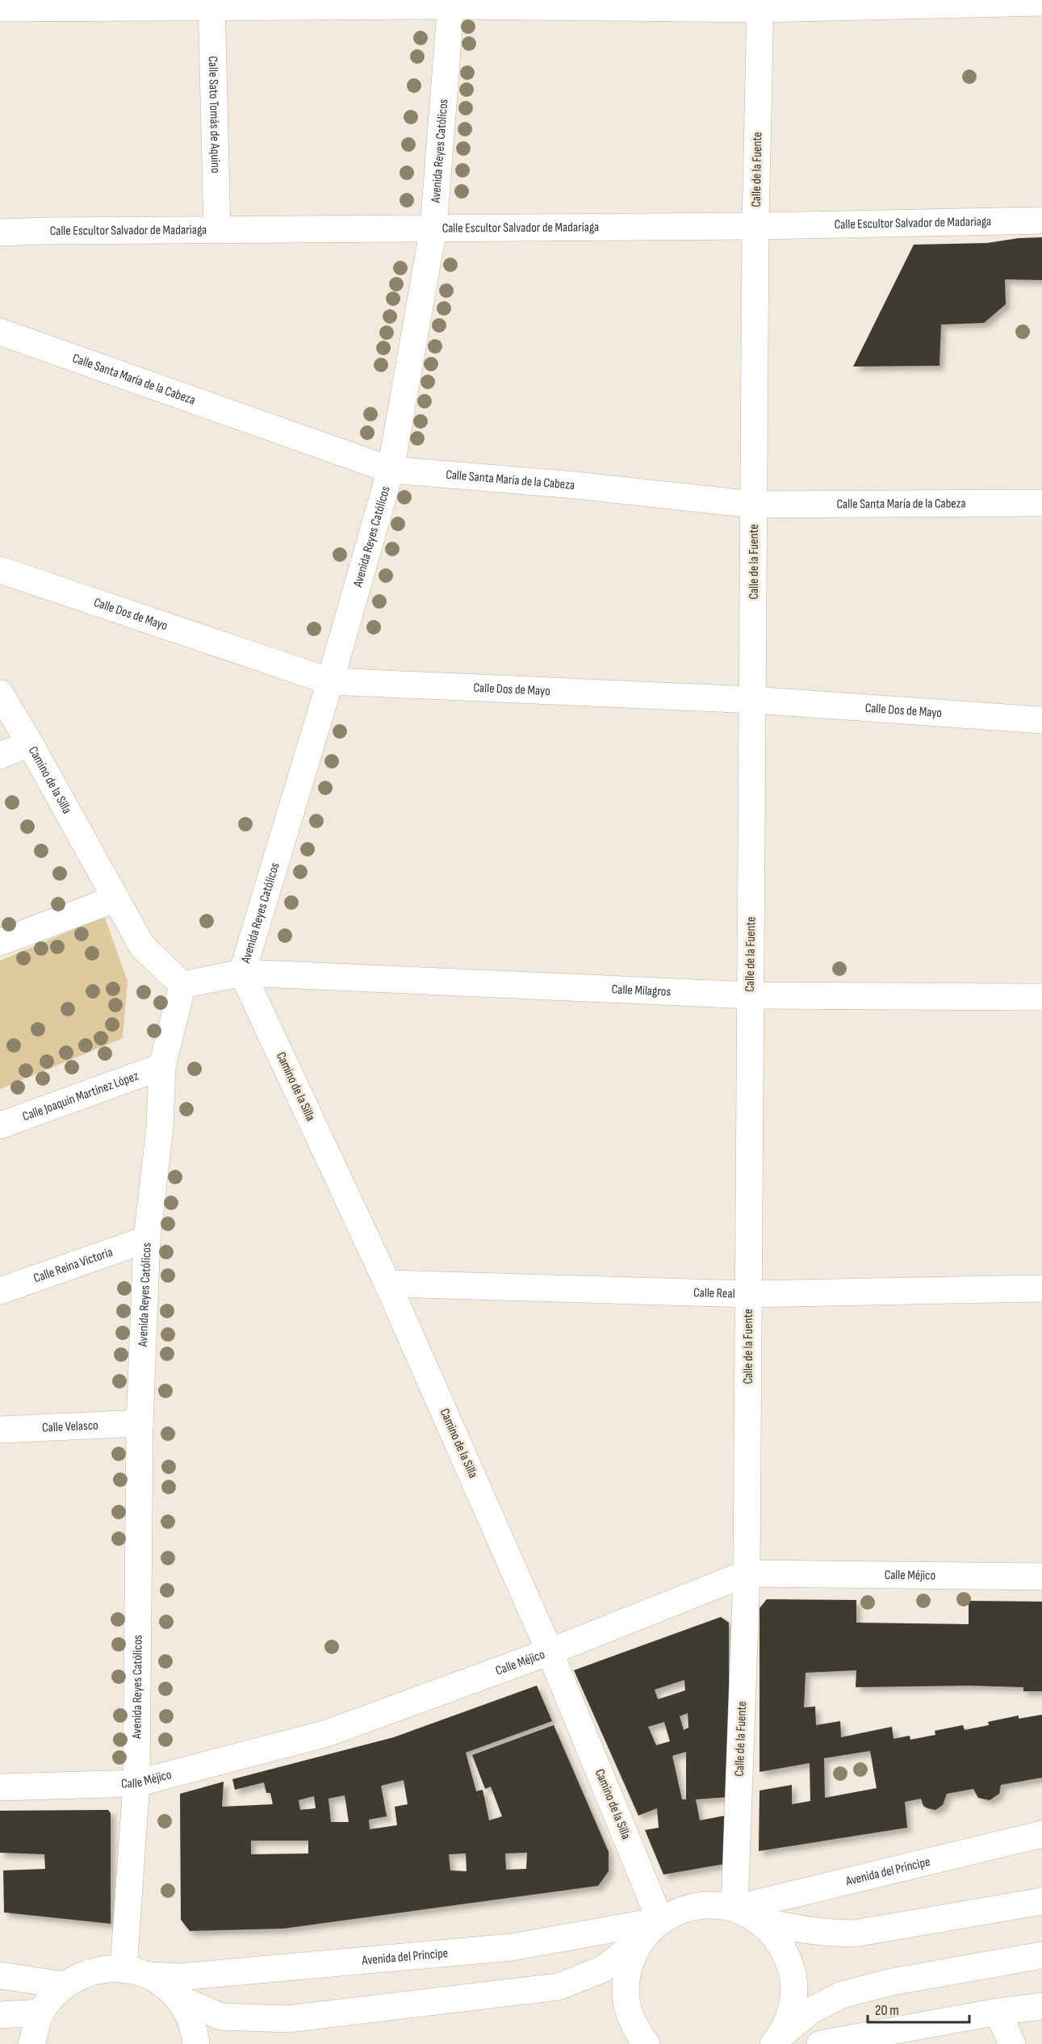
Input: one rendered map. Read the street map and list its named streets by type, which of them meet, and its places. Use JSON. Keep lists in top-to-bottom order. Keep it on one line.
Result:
{"streets":{"street":["Calle Sato Tomás de Aquino","Avenida Reyes Católicos","Calle de la Fuente","Calle Escultor Salvador de Madariaga","Calle Santa María de la Cabeza","Calle Dos de Mayo","Camino de la Silla","Calle Milagros","Calle Joaquín Martínez López","Calle Reina Victoria","Calle Real","Calle Velasco","Calle Méjico","Avenida del Príncipe"]},"crossings":[["Calle Sato Tomás de Aquino","Calle Escultor Salvador de Madariaga"],["Avenida Reyes Católicos","Calle Escultor Salvador de Madariaga"],["Avenida Reyes Católicos","Calle Santa María de la Cabeza"],["Avenida Reyes Católicos","Calle Dos de Mayo"],["Avenida Reyes Católicos","Camino de la Silla"],["Avenida Reyes Católicos","Calle Milagros"],["Avenida Reyes Católicos","Calle Joaquín Martínez López"],["Avenida Reyes Católicos","Calle Reina Victoria"],["Avenida Reyes Católicos","Calle Velasco"],["Avenida Reyes Católicos","Calle Méjico"],["Calle de la Fuente","Calle Escultor Salvador de Madariaga"],["Calle de la Fuente","Calle Santa María de la Cabeza"],["Calle de la Fuente","Calle Dos de Mayo"],["Calle de la Fuente","Calle Milagros"],["Calle de la Fuente","Calle Real"],["Calle de la Fuente","Calle Méjico"],["Calle de la Fuente","Avenida del Príncipe"],["Camino de la Silla","Calle Milagros"],["Camino de la Silla","Calle Real"],["Camino de la Silla","Calle Méjico"],["Camino de la Silla","Avenida del Príncipe"]],"scale_bar":"20 m"}
